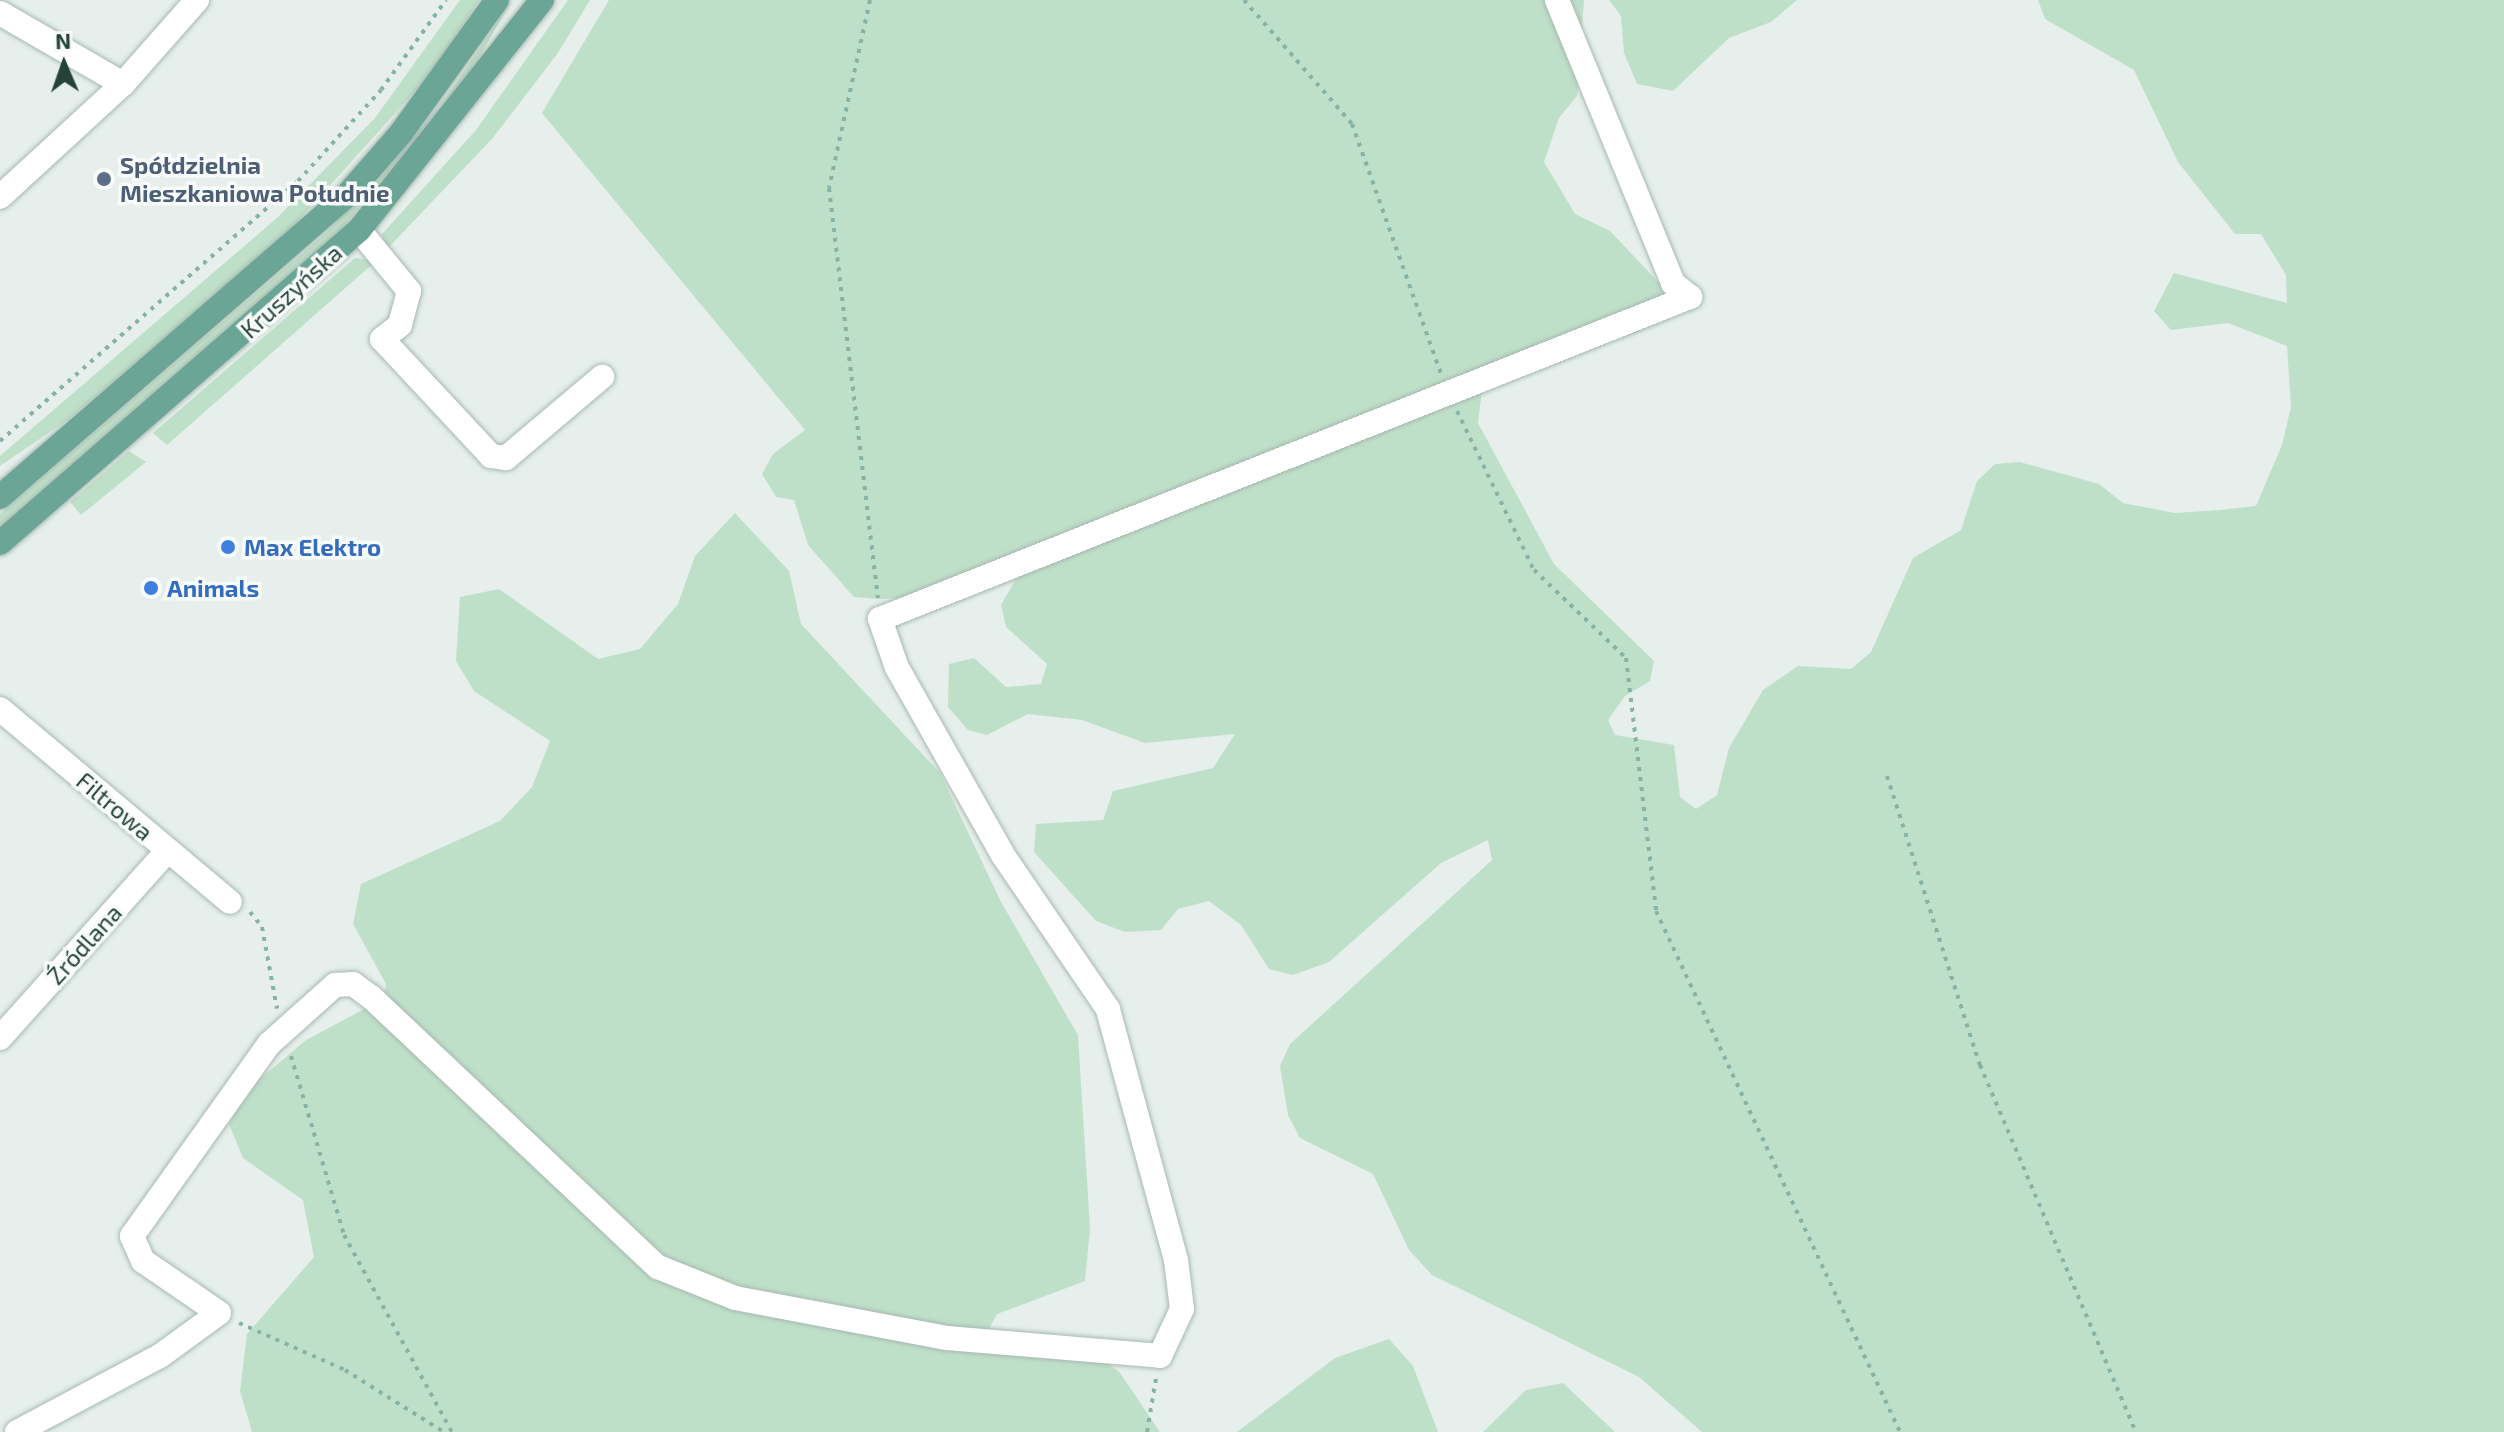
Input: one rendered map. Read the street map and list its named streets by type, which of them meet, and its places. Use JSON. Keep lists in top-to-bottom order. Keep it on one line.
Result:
{"streets":{"main road":["Kruszyńska"],"street":["Filtrowa","Źródlana"]},"crossings":[["Filtrowa","Źródlana"]],"places":["Spółdzielnia Mieszkaniowa Południe","Max Elektro","Animals"],"north":"top"}
